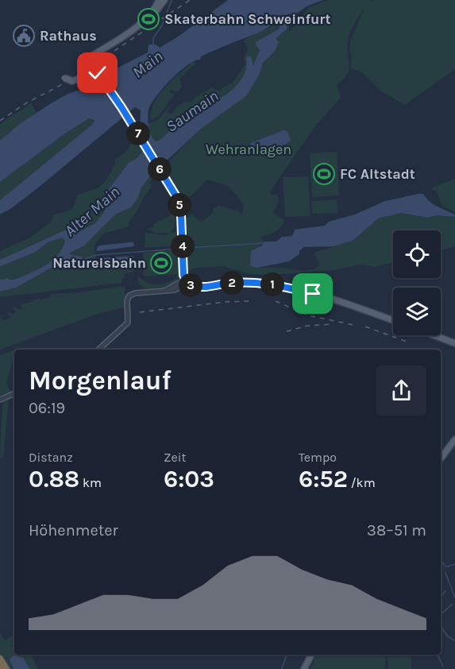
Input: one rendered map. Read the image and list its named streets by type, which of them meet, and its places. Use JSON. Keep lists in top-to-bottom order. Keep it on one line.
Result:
{"water":["Main","Saumain","Alter Main"],"parks":["Wehranlagen"],"places":{"sports":["Skaterbahn Schweinfurt","FC Altstadt","Natureisbahn"],"public building":["Rathaus"]},"page":{"pins":["7","6","5","4","2","1","3"],"heading":["Morgenlauf","06:19"],"stats":[["Distanz","0.88 km"],["Zeit","6:03"],["Tempo","6:52 /km"]],"chart":["Höhenmeter","38–51 m"]}}
